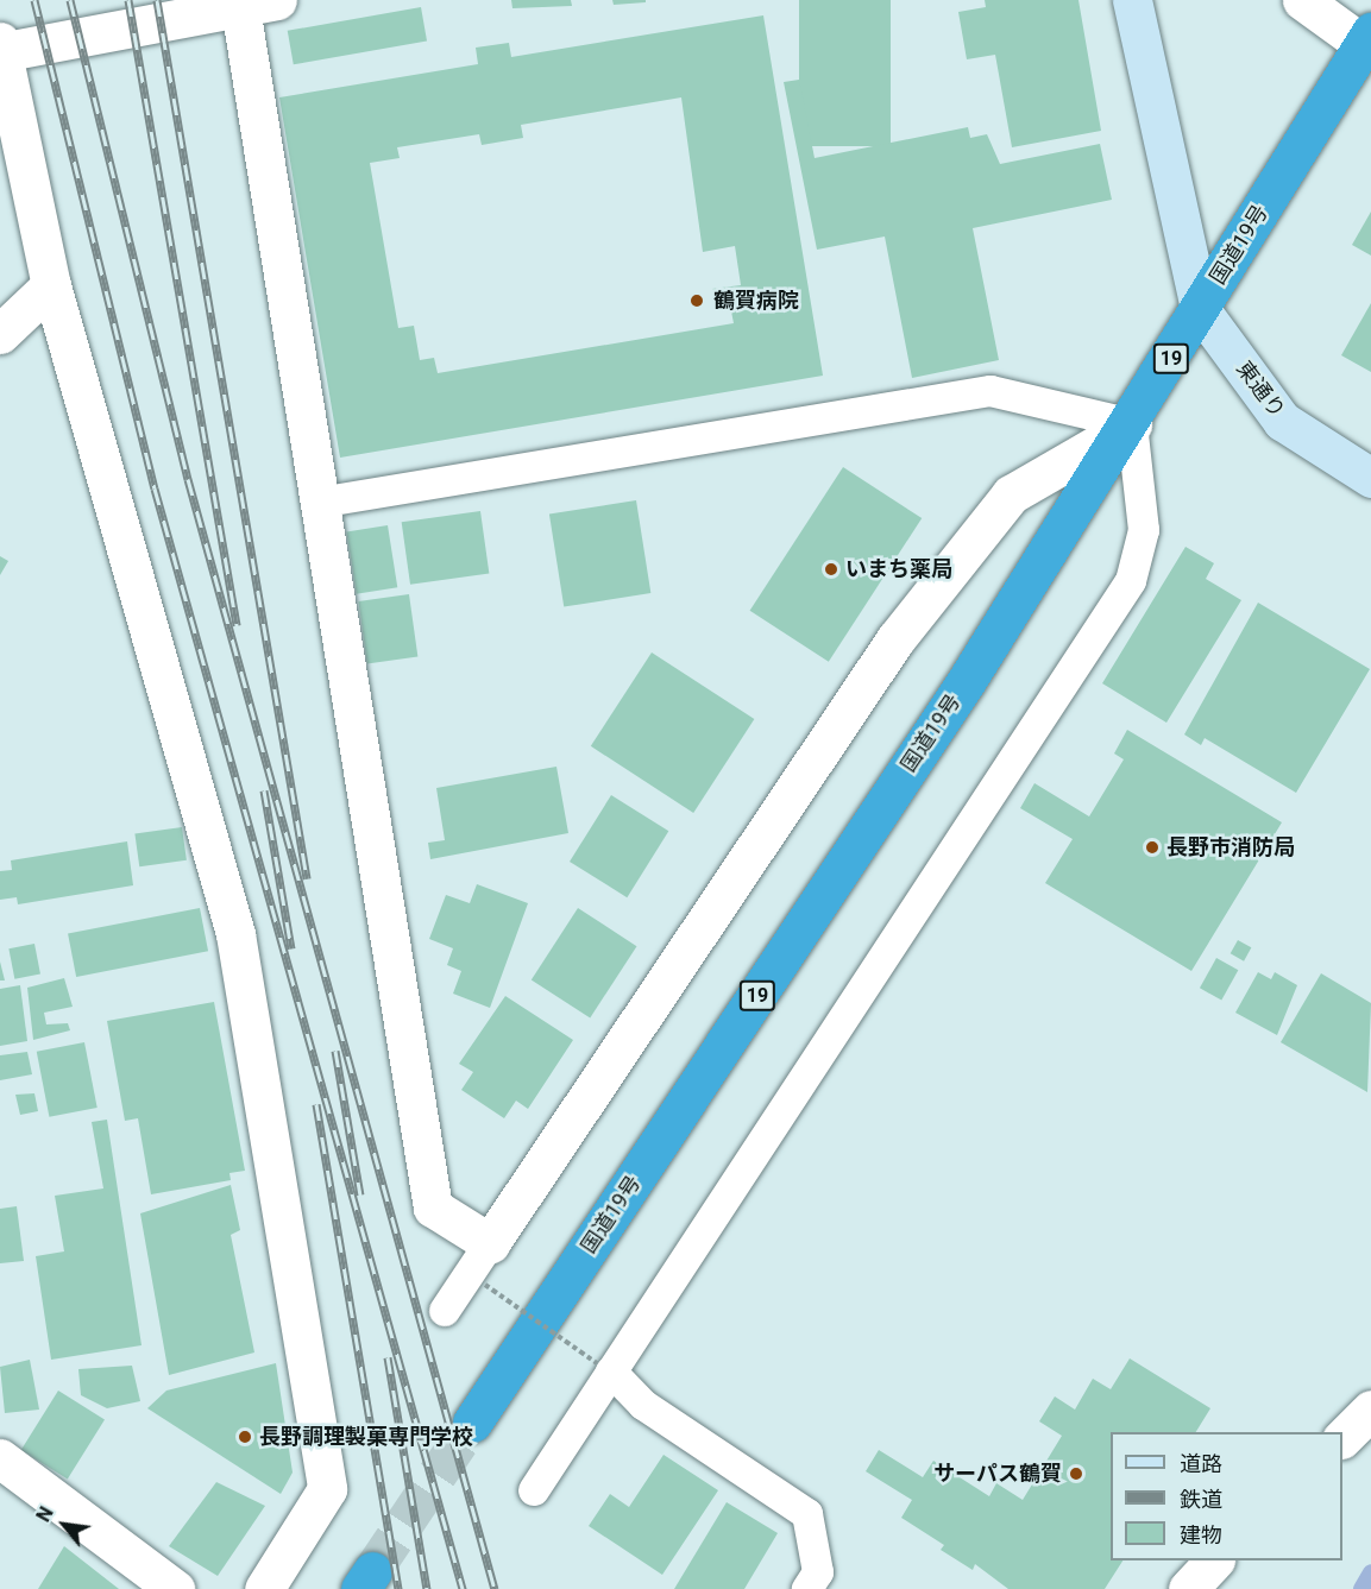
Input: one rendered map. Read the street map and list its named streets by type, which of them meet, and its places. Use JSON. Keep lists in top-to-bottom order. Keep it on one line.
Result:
{"streets":{"highway":["国道19号","19"],"street":["東通り"]},"crossings":[["国道19号","東通り"]],"places":["鶴賀病院","いまち薬局","長野市消防局","長野調理製菓専門学校","サーパス鶴賀"],"legend":["道路","鉄道","建物"],"north":"top left"}
